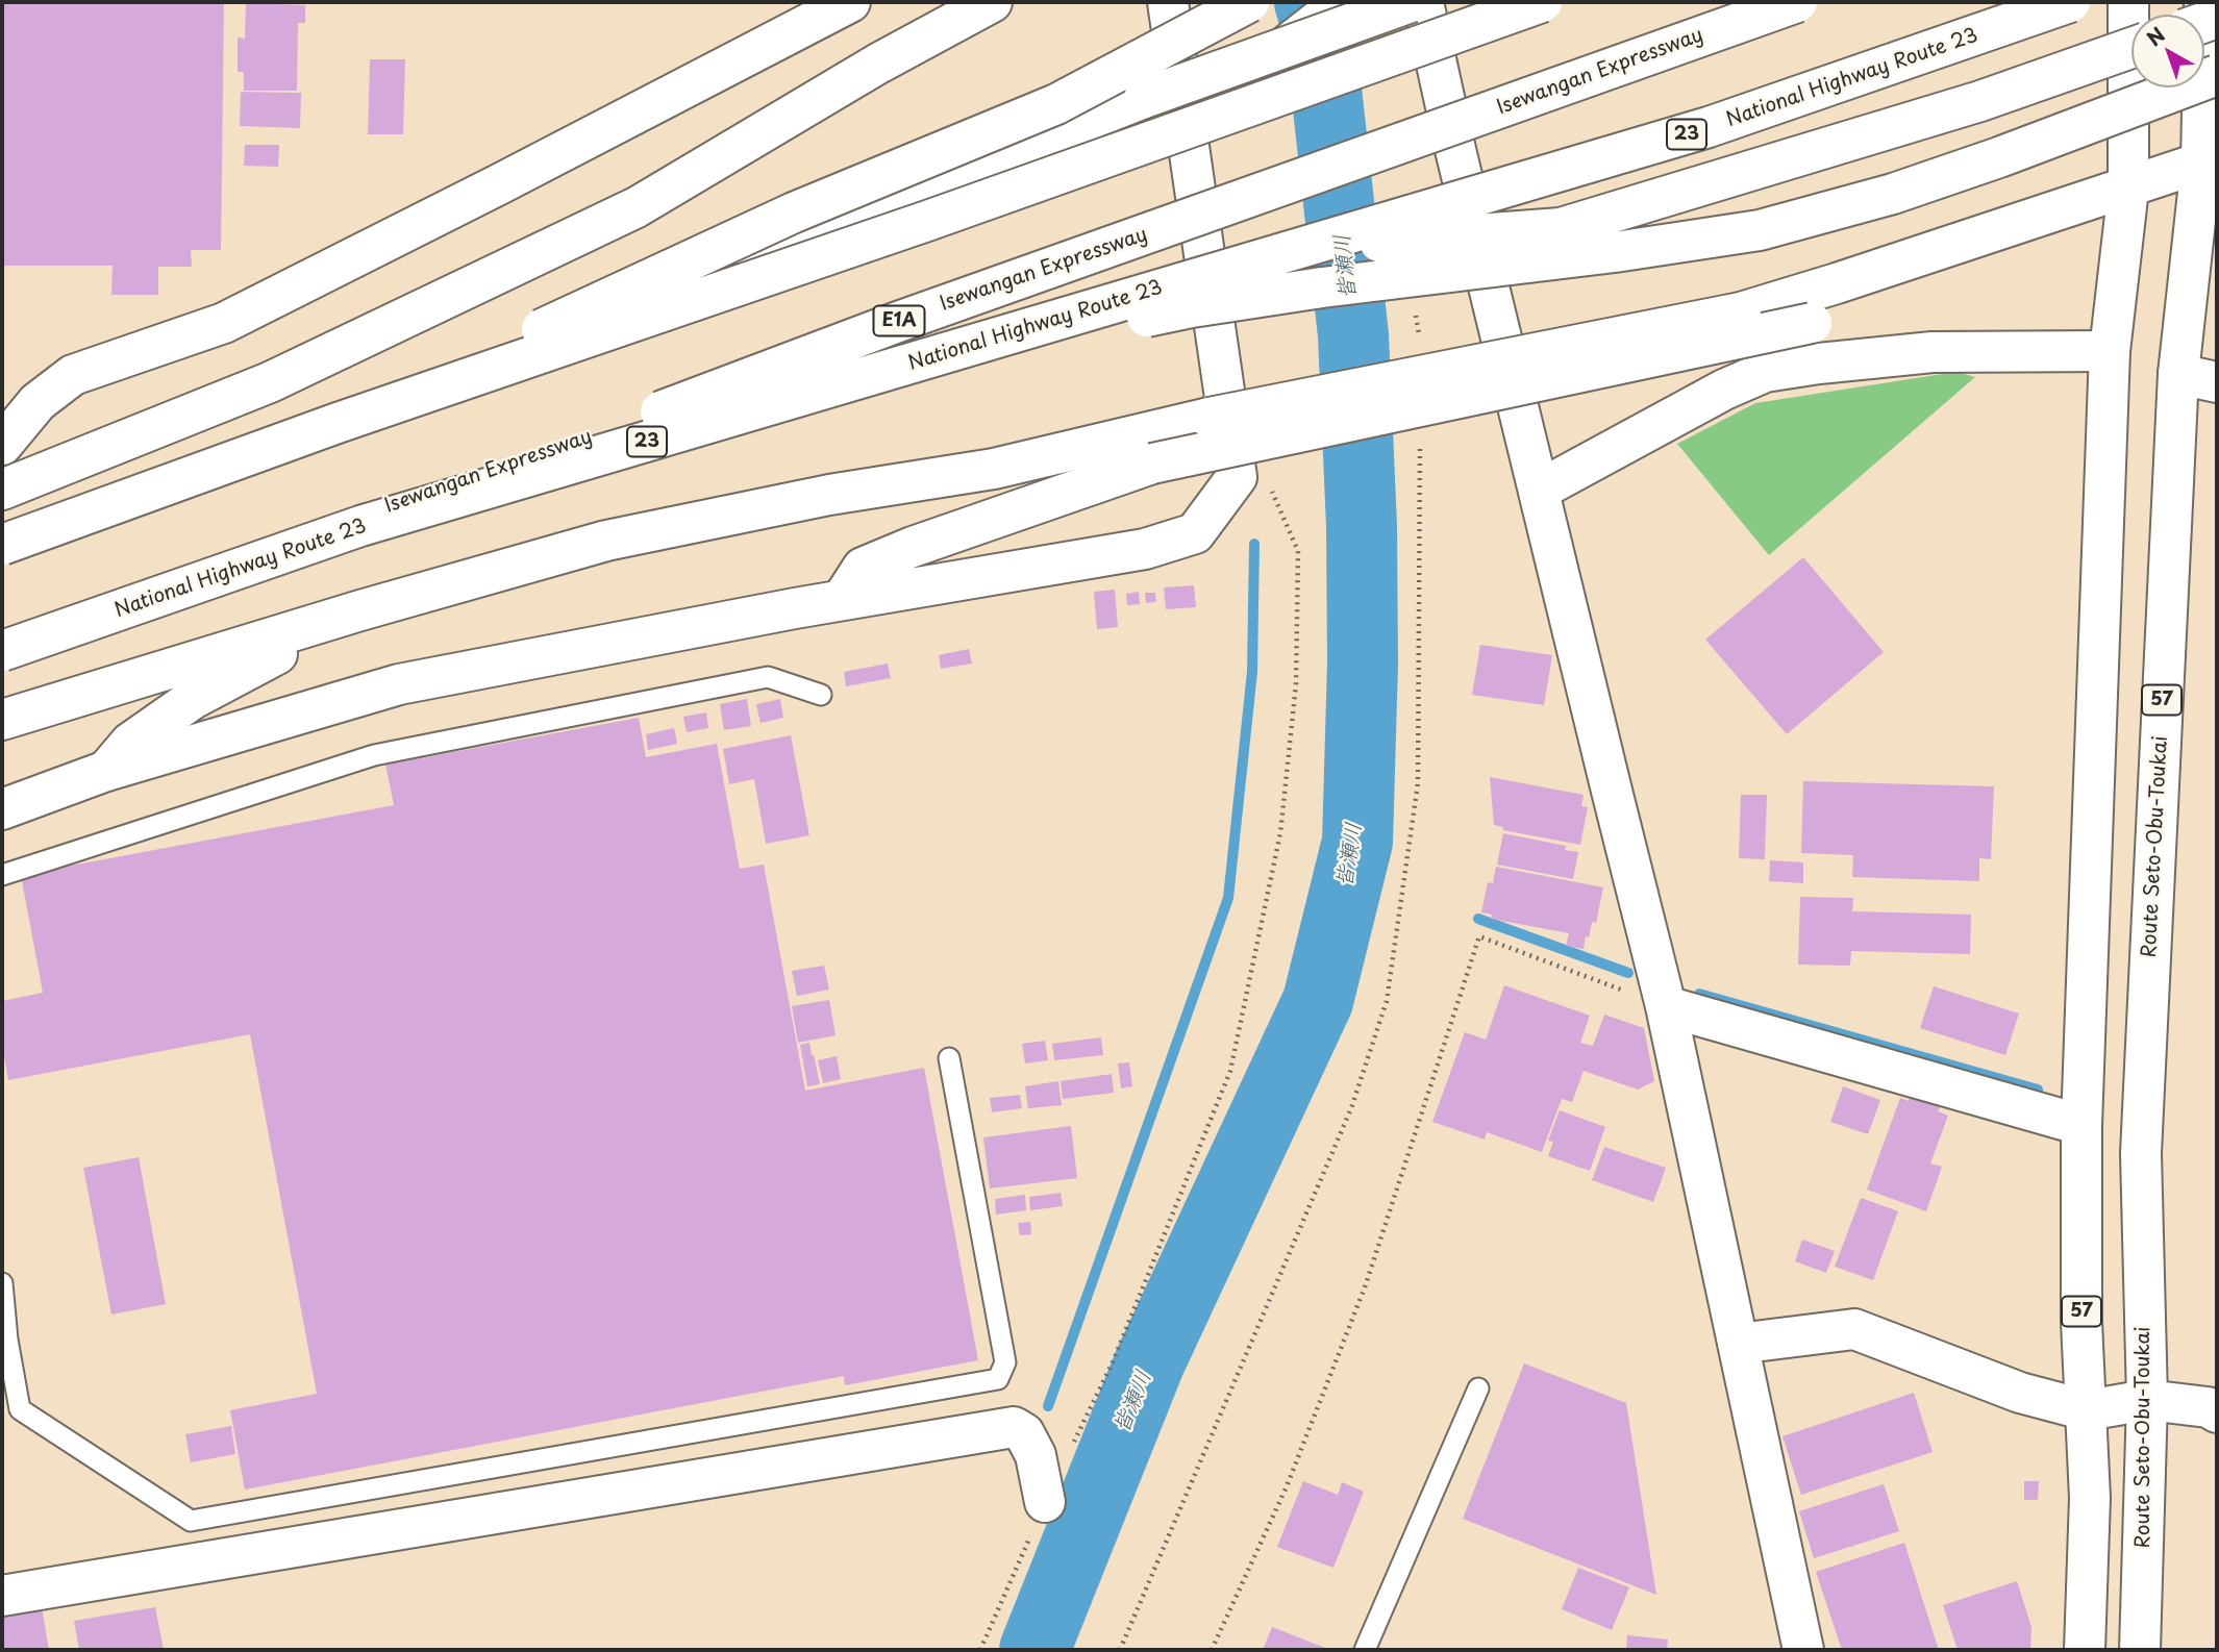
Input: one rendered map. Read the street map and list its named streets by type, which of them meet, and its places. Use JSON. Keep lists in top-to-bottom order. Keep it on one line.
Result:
{"streets":{"main road":["Isewangan Expressway","National Highway Route 23","23","E1A","57","Route Seto-Obu-Toukai"]},"water":["皆瀬川"],"north":"top left"}
